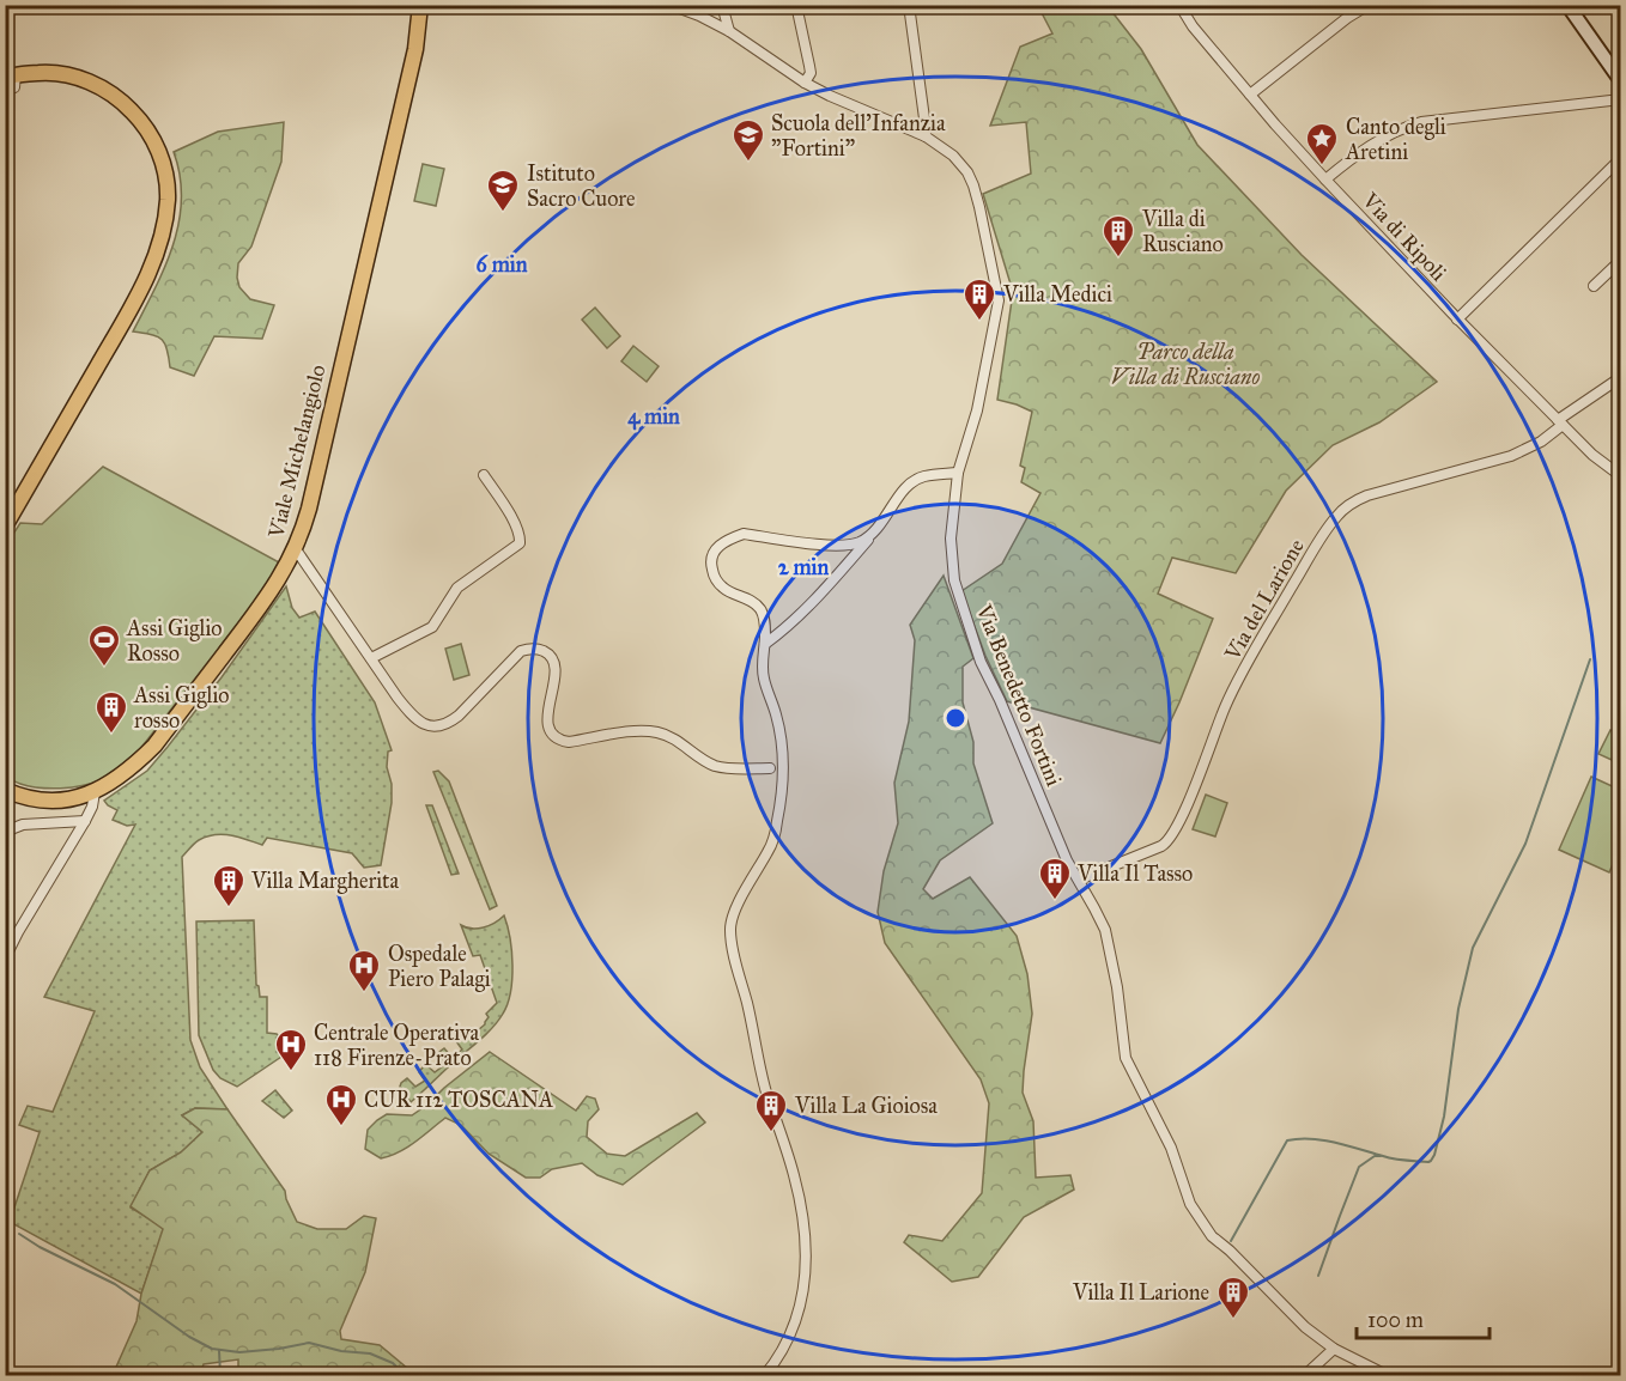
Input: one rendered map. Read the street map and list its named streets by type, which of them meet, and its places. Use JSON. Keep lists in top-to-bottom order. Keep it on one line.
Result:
{"streets":{"main road":["Viale Michelangiolo"],"street":["Via di Ripoli","Via del Larione","Via Benedetto Fortini"]},"crossings":[["Via di Ripoli","Via del Larione"],["Via del Larione","Via Benedetto Fortini"]],"parks":["Parco della Villa di Rusciano"],"places":{"school or university":["Scuola dell'Infanzia \"Fortini\"","Istituto Sacro Cuore"],"place":["Canto degli Aretini"],"building":["Villa di Rusciano","Villa Medici","Assi Giglio rosso","Villa Il Tasso","Villa Margherita","Villa La Gioiosa","Villa Il Larione"],"sports":["Assi Giglio Rosso"],"hospital":["Ospedale Piero Palagi","Centrale Operativa 118 Firenze-Prato","CUR 112 TOSCANA"]},"scale_bar":"100 m","rings":["6 min","4 min","2 min"]}
